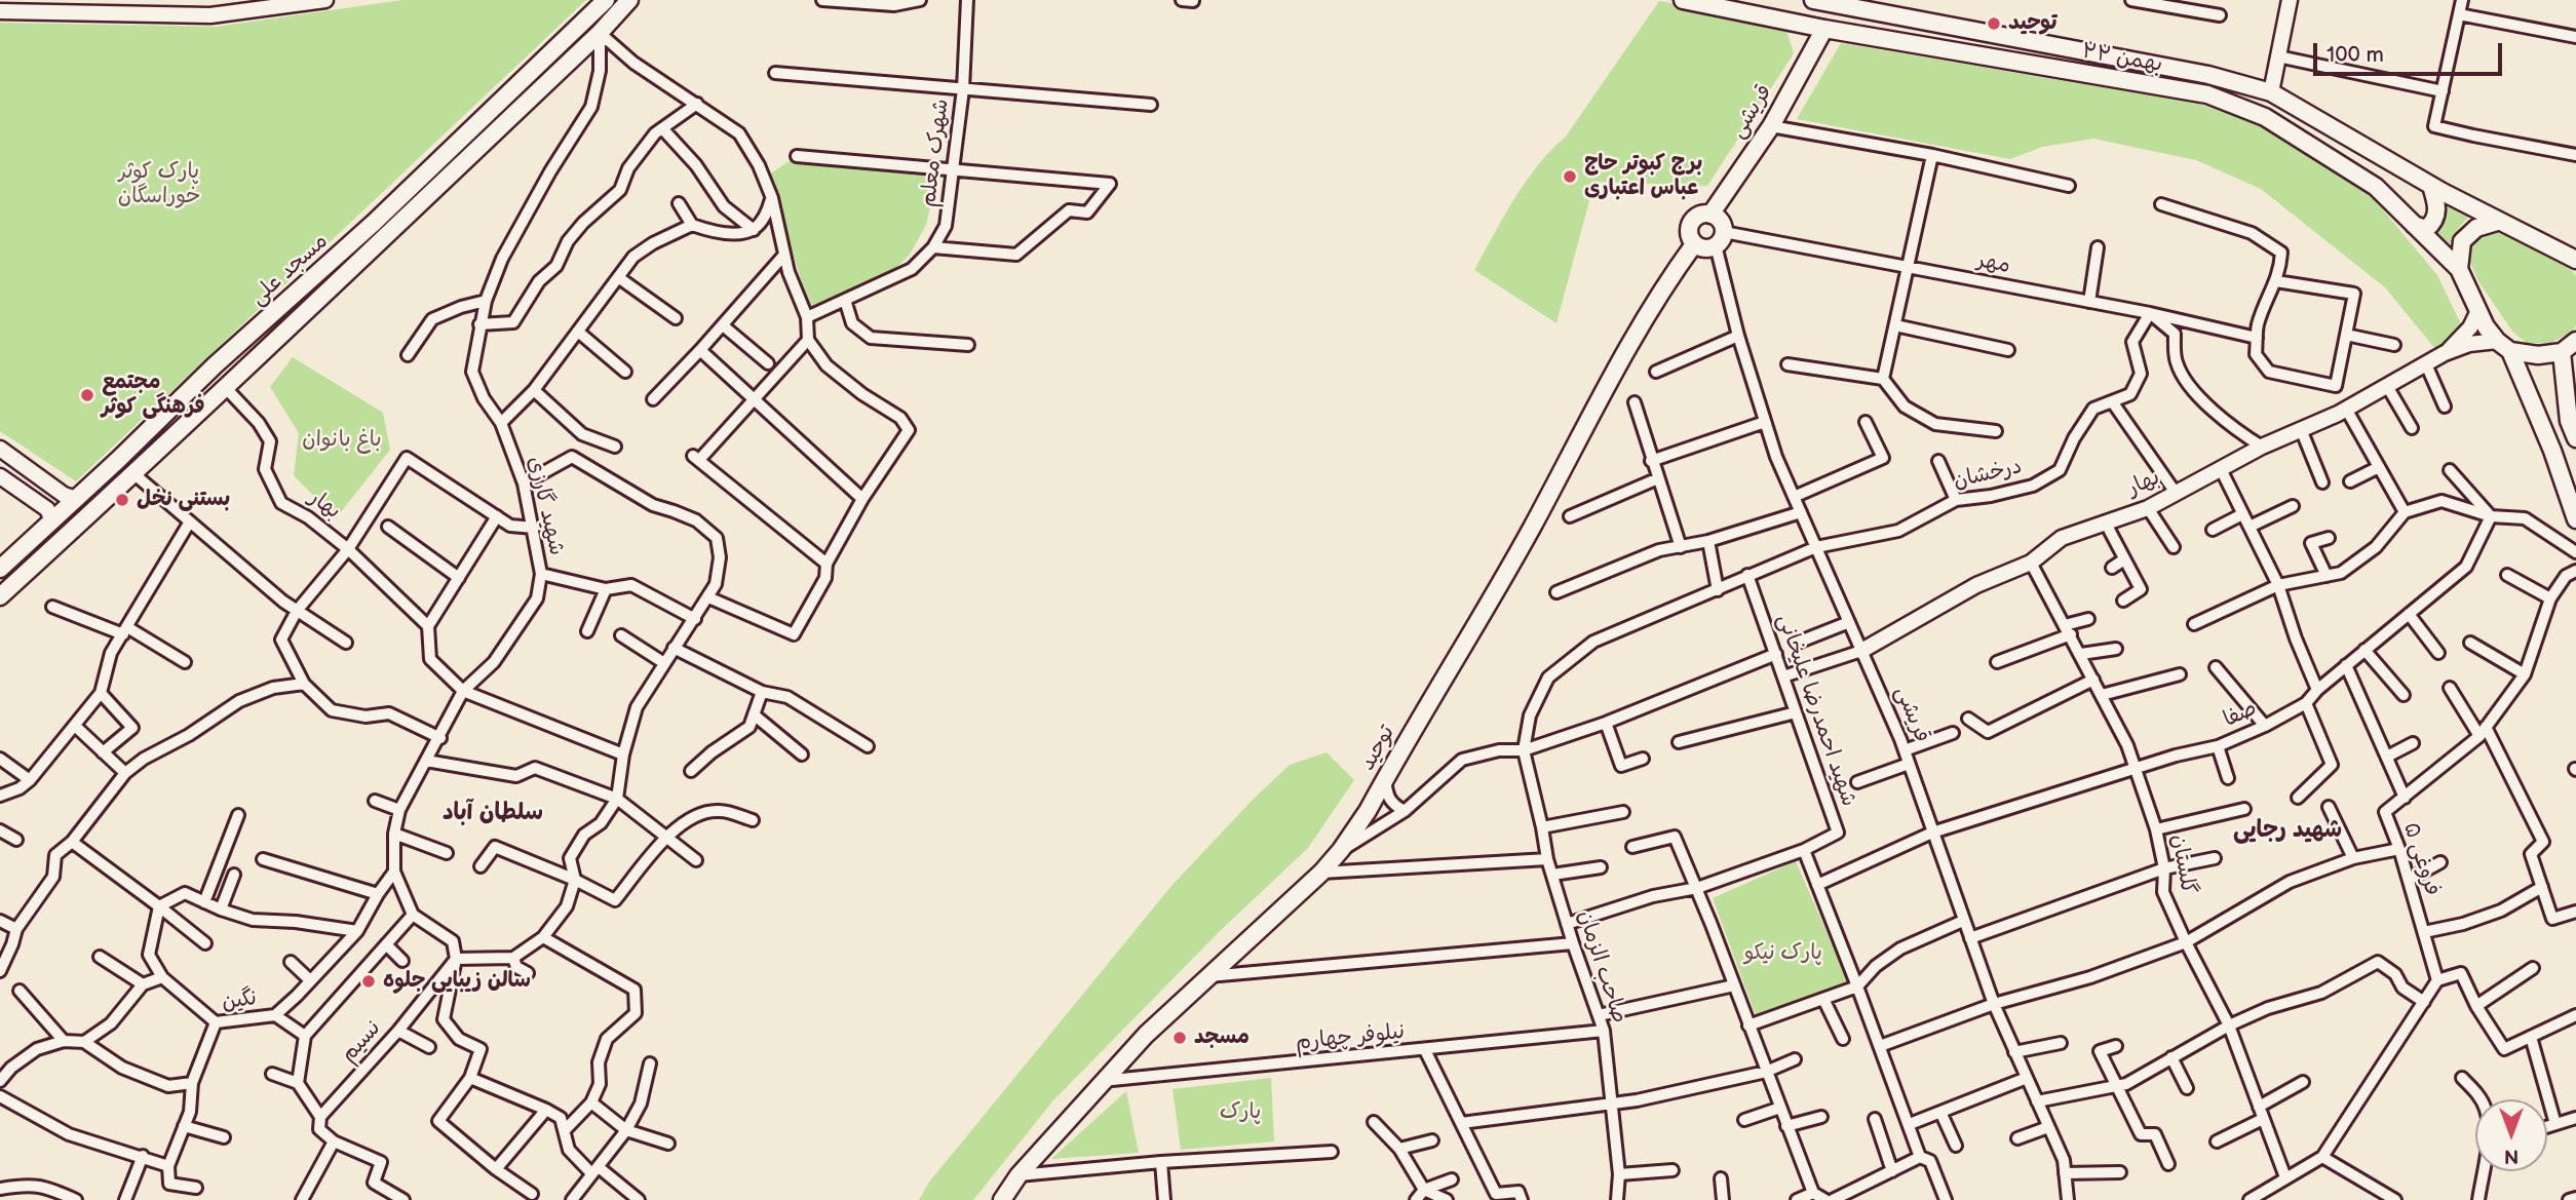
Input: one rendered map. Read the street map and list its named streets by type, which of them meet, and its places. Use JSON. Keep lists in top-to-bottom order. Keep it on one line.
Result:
{"streets":{"main road":["۲۲ بهمن","قریشی","مسجد علی","توحید"],"street":["شهرک معلم","مهر","درخشان","بهار","شهید گارزی","شهید احمدرضا علیخانی","صفا","فروغی ۵","گلستان","صاحب الزمان","نگین","نیلوفر چهارم","نسیم"]},"crossings":[["۲۲ بهمن","قریشی"],["قریشی","مهر"],["قریشی","درخشان"],["قریشی","بهار"],["قریشی","صفا"],["قریشی","توحید"],["مهر","درخشان"],["مهر","توحید"],["مسجد علی","بهار"],["مسجد علی","شهید گارزی"],["درخشان","شهید احمدرضا علیخانی"],["درخشان","صاحب الزمان"],["بهار","گلستان"],["شهید گارزی","نگین"],["شهید احمدرضا علیخانی","صاحب الزمان"],["صفا","گلستان"],["توحید","نیلوفر چهارم"],["صاحب الزمان","نیلوفر چهارم"]],"districts":["سلطان آباد","شهید رجایی"],"parks":["پارک کوثر خوراسگان","باغ بانوان","پارک نیکو","پارک"],"places":["توحید","برج کبوتر حاج عباس اعتباری","مجتمع فرهنگی کوثر","بستنی نخل","سالن زیبایی جلوه","مسجد"],"scale_bar":"100 m","north":"bottom"}
